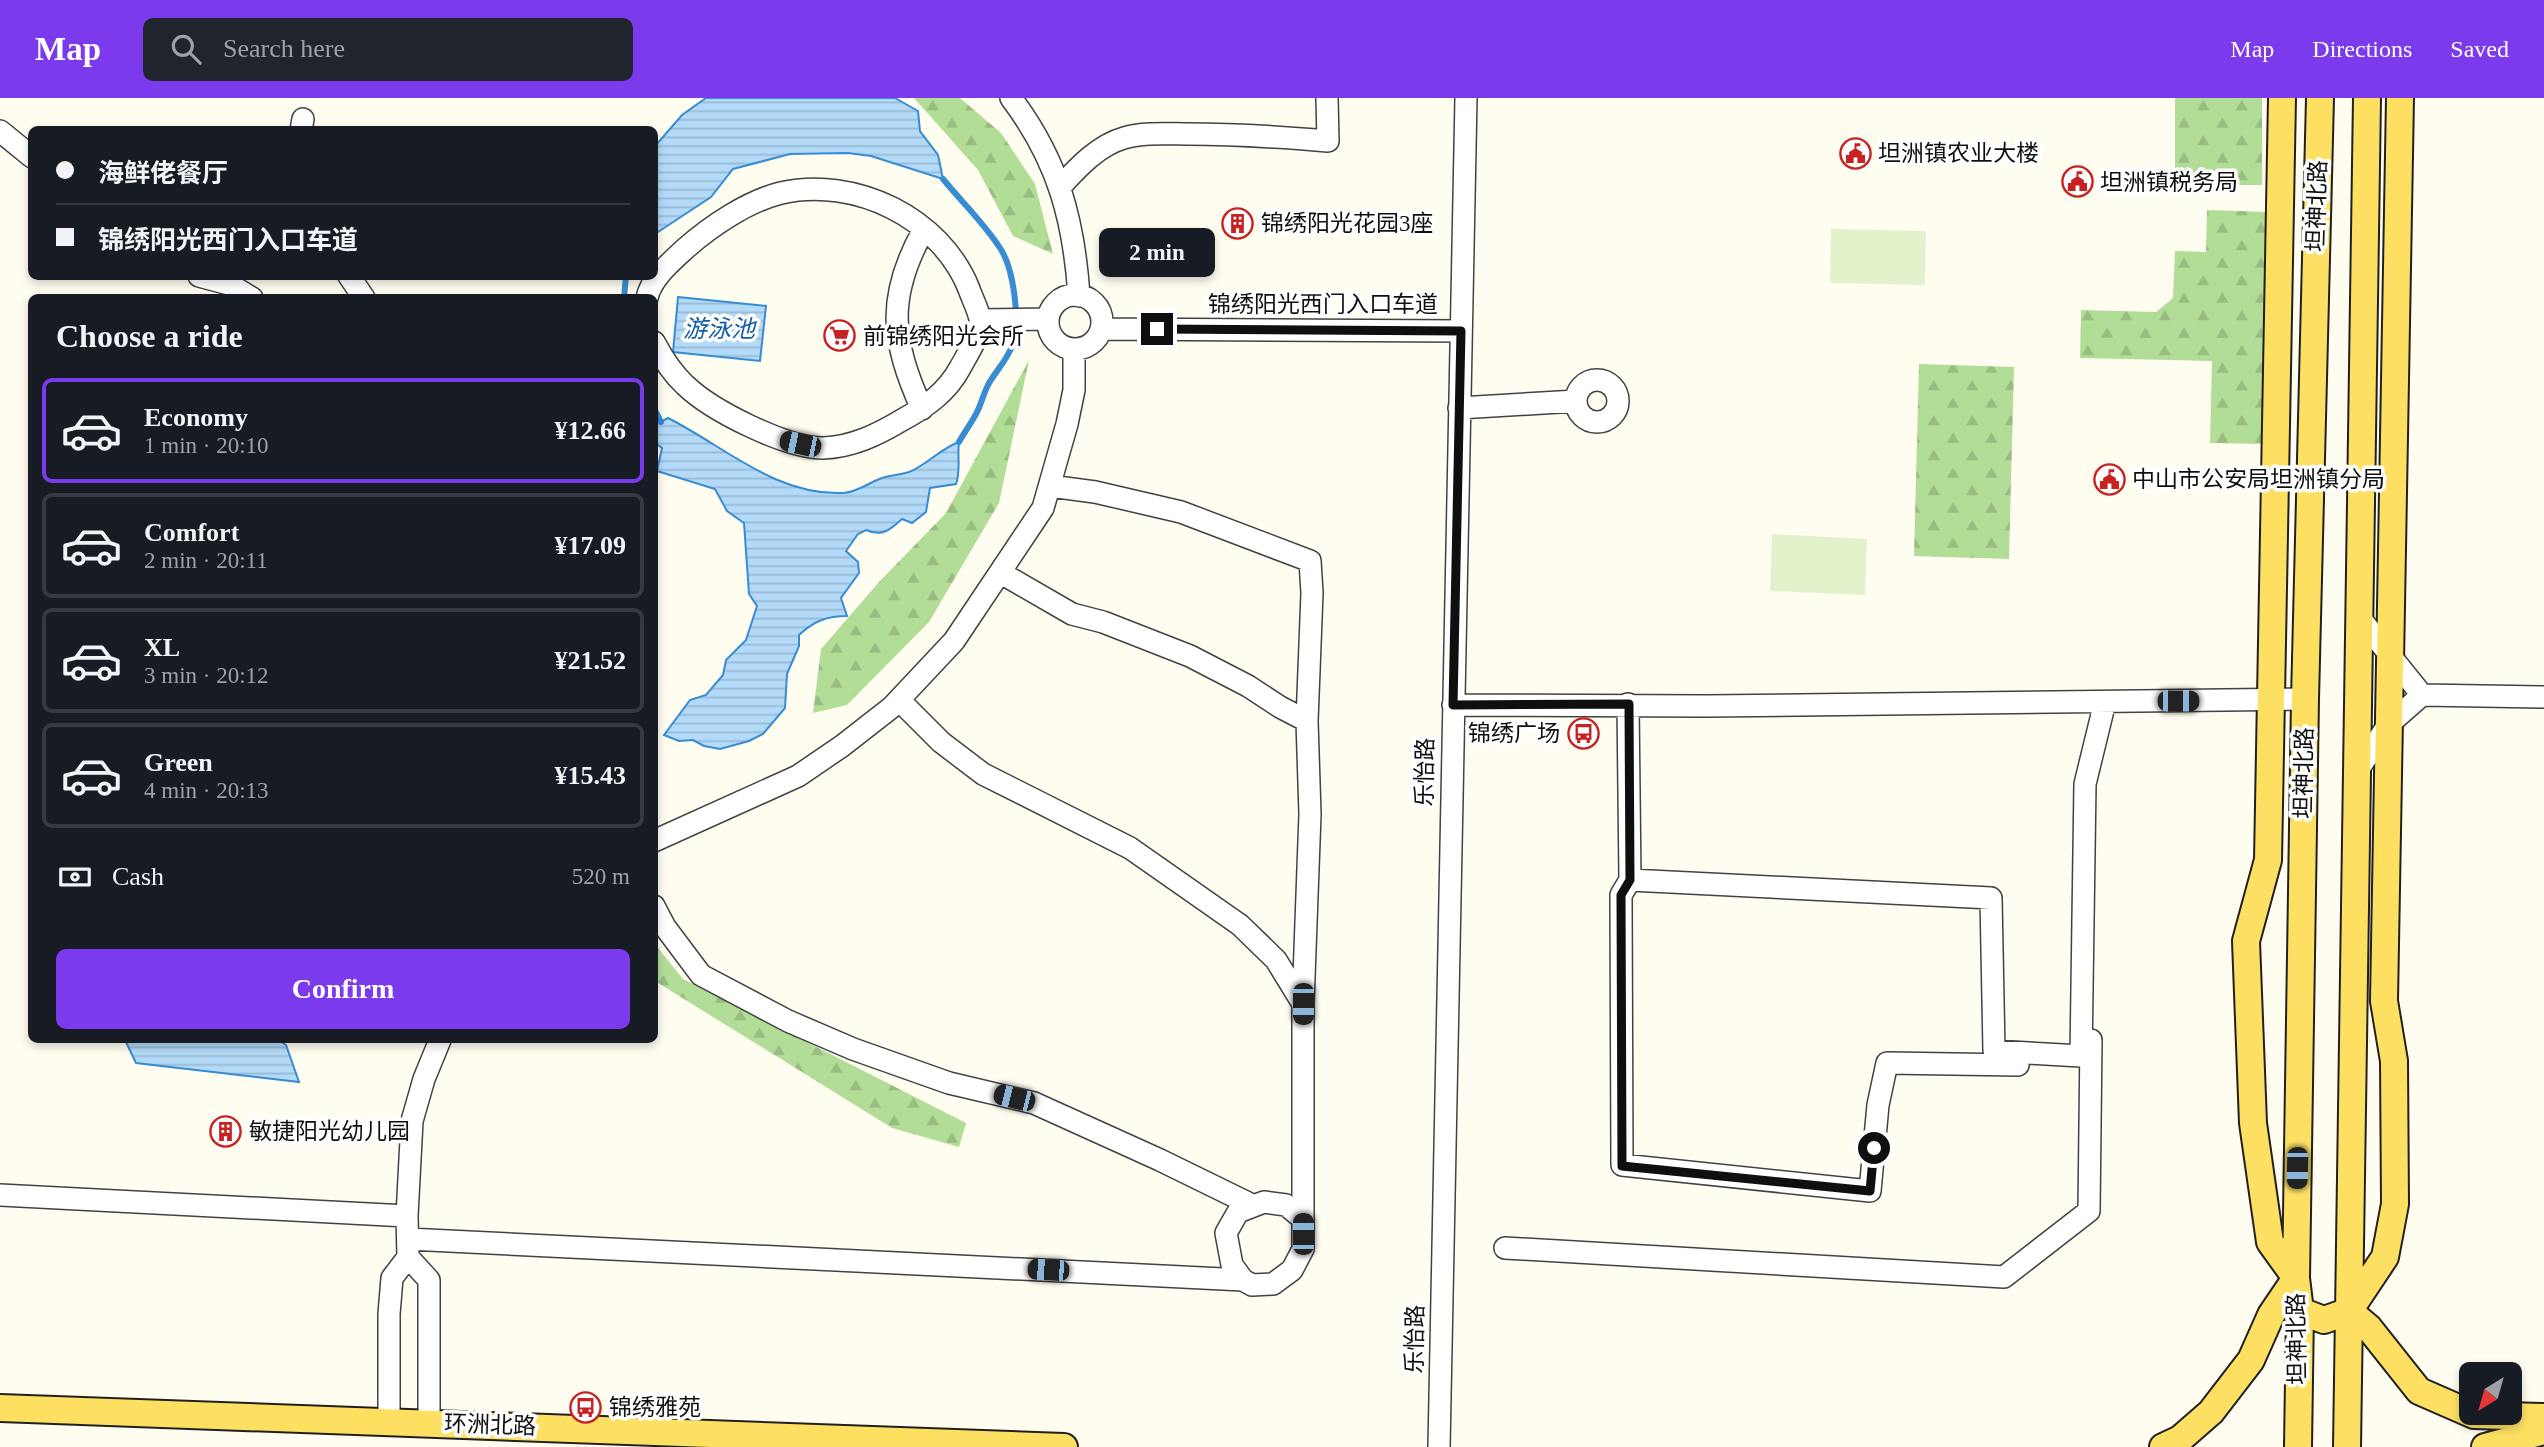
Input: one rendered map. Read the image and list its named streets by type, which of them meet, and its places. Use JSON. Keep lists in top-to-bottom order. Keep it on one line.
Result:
{"streets":{"main road":["坦神北路","环洲北路"],"street":["锦绣阳光西门入口车道","乐怡路"]},"crossings":[["锦绣阳光西门入口车道","乐怡路"]],"water":["游泳池"],"places":{"public building":["坦洲镇农业大楼","坦洲镇税务局","中山市公安局坦洲镇分局"],"building":["锦绣阳光花园3座","敏捷阳光幼儿园"],"supermarket":["前锦绣阳光会所"],"bus stop":["锦绣广场","锦绣雅苑"]},"north":"bottom left","page":{"header":"Map","search":"Search here","nav":["Map","Directions","Saved"],"banner":["海鲜佬餐厅","锦绣阳光西门入口车道"],"bubble":"2 min","heading":"Choose a ride","list":[{"name":"Economy","note":"1 min · 20:10","value":"¥12.66"},{"name":"Comfort","note":"2 min · 20:11","value":"¥17.09"},{"name":"XL","note":"3 min · 20:12","value":"¥21.52"},{"name":"Green","note":"4 min · 20:13","value":"¥15.43"}],"pay":["Cash","520 m"],"buttons":"Confirm"}}
